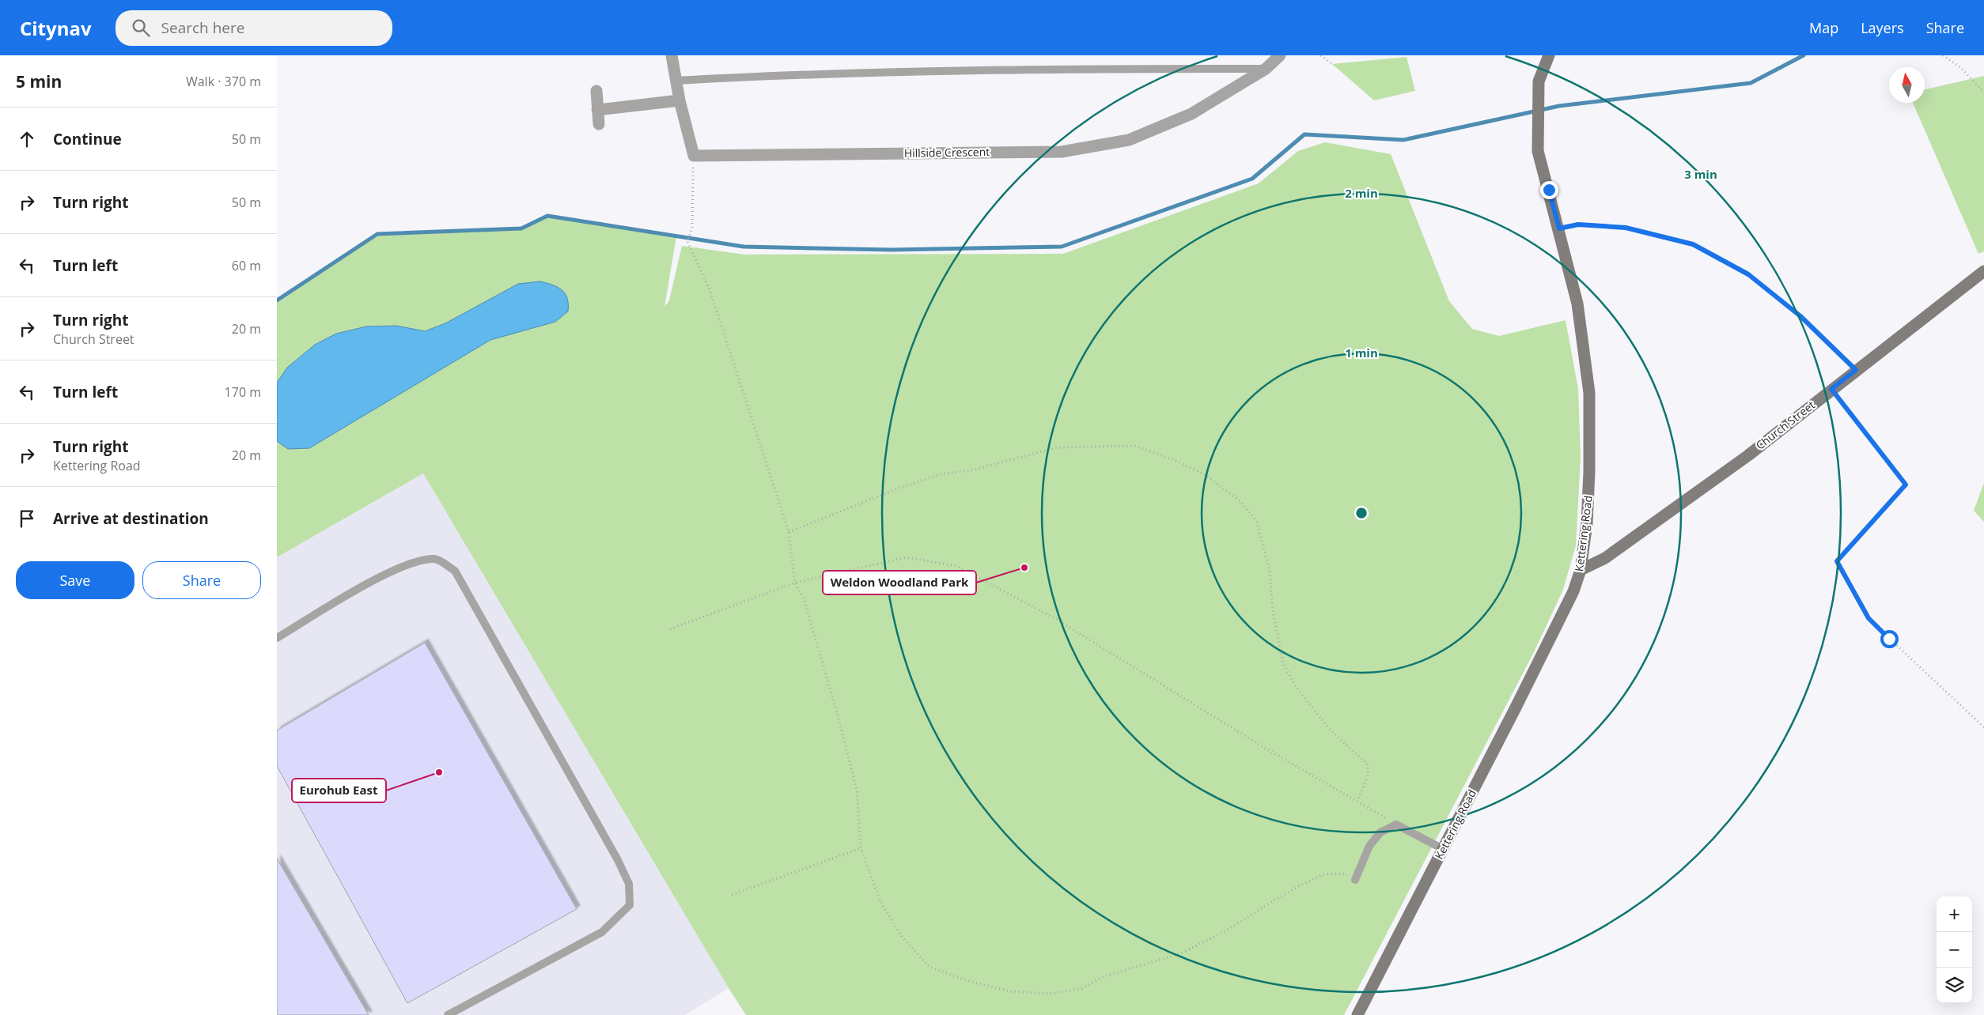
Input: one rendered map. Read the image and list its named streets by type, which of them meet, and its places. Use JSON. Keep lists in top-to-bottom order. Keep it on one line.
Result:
{"streets":{"street":["Hillside Crescent","Church Street","Kettering Road"]},"crossings":[["Church Street","Kettering Road"]],"places":["Weldon Woodland Park","Eurohub East"],"north":"top","page":{"header":"Citynav","search":"Search here","nav":["Map","Layers","Share"],"heading":["5 min","Walk · 370 m"],"list":[["Continue","50 m"],["Turn right","50 m"],["Turn left","60 m"],["Turn right","Church Street","20 m"],["Turn left","170 m"],["Turn right","Kettering Road","20 m"],"Arrive at destination"],"buttons":["Save","Share"],"map_buttons":["+","−"]},"rings":["3 min","2 min","1 min"]}
